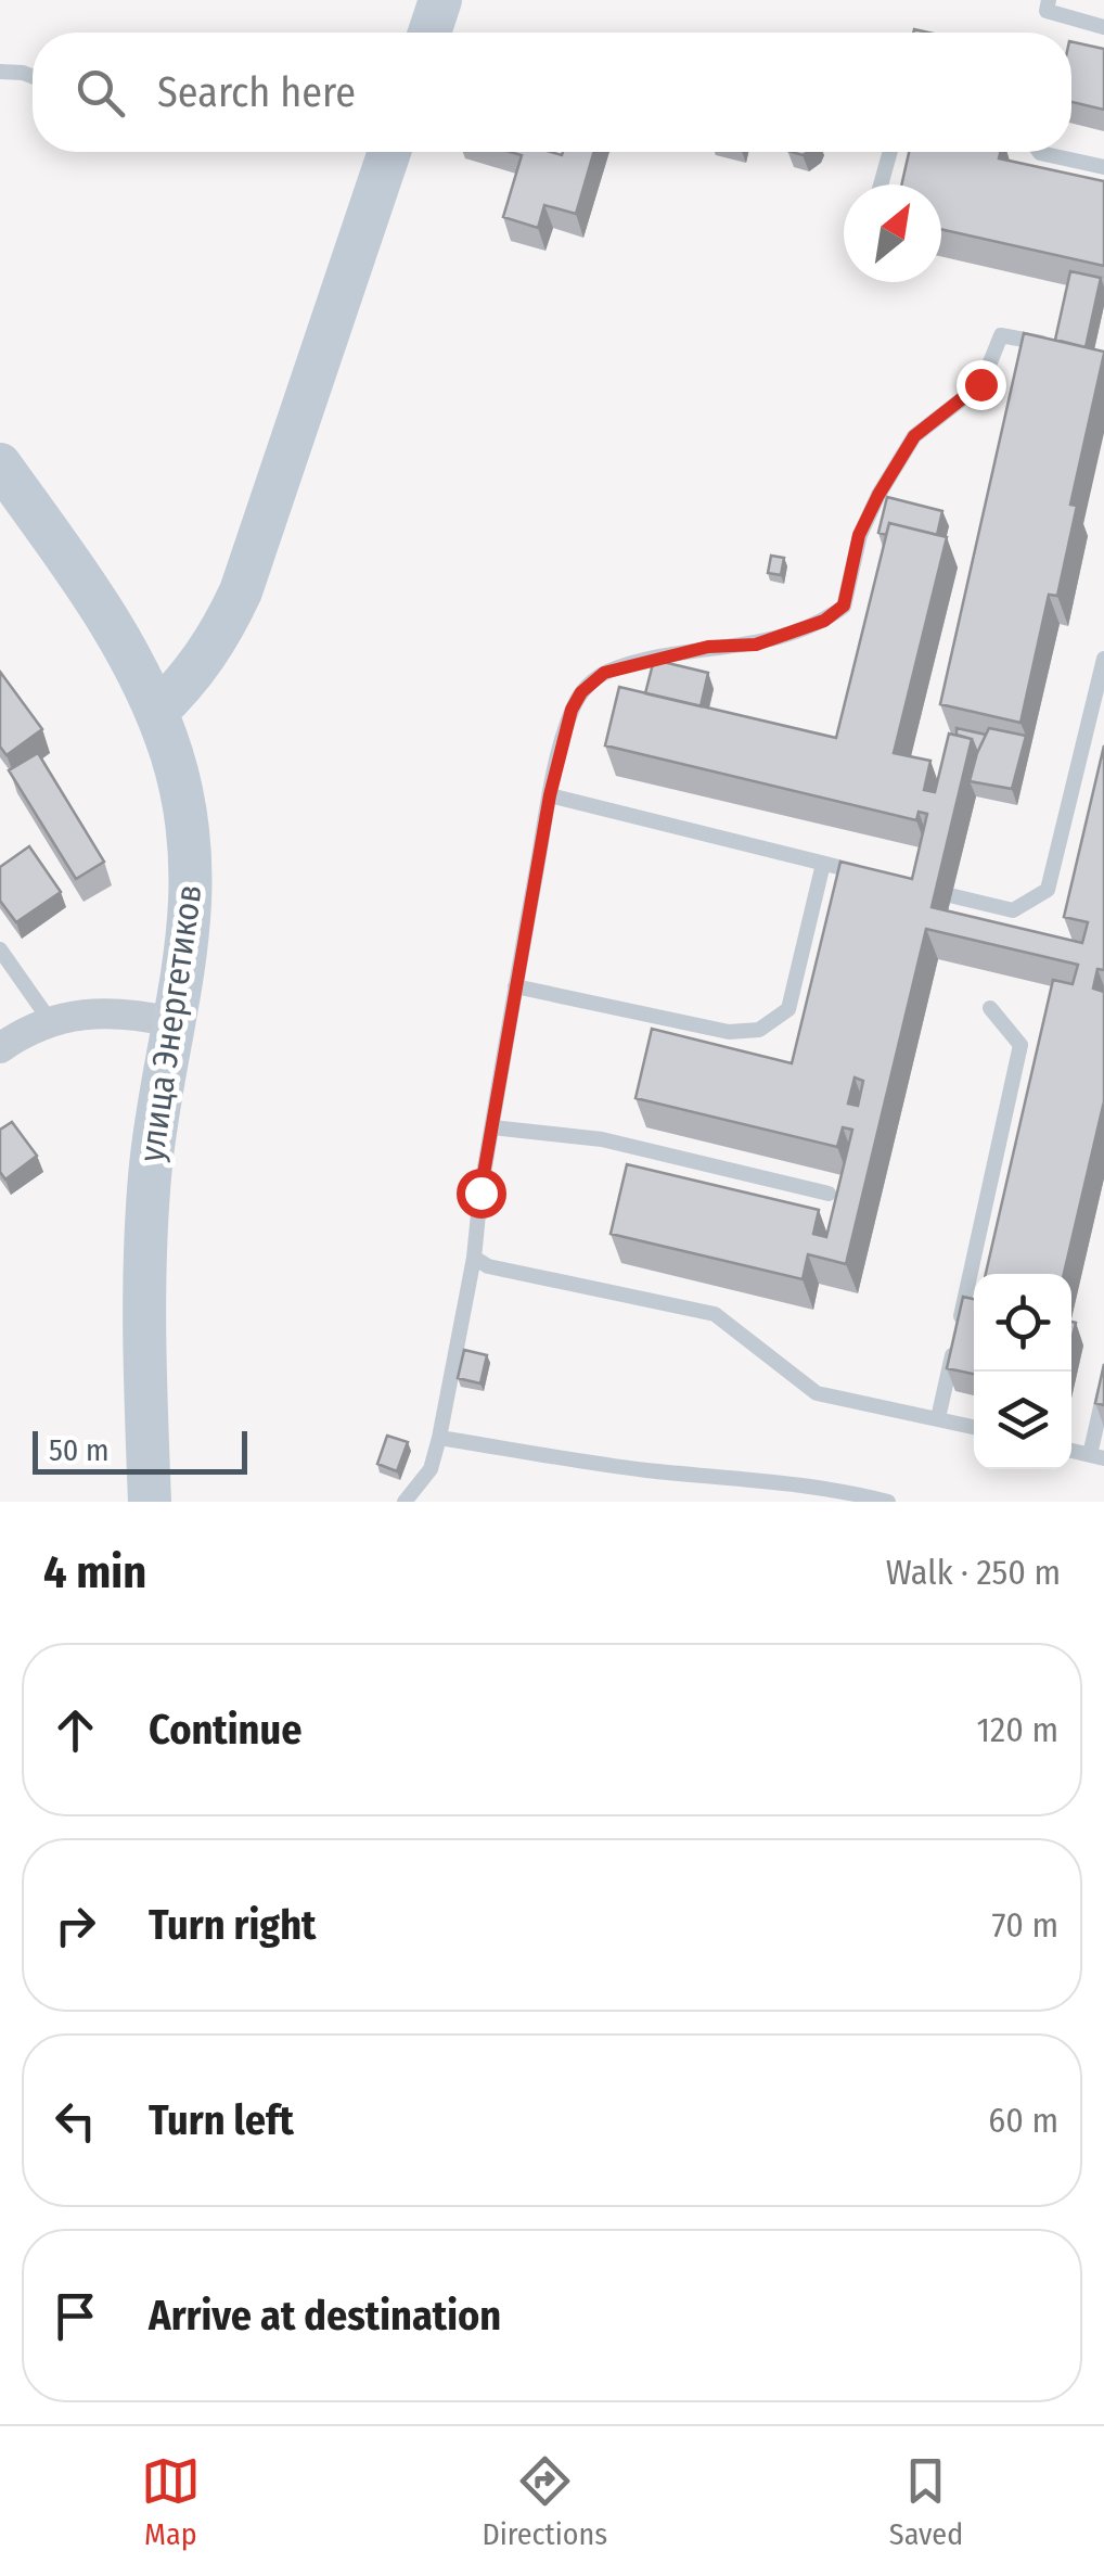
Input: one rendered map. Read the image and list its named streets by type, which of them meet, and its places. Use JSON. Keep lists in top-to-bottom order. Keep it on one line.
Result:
{"streets":{"street":["улица Энергетиков"]},"scale_bar":"50 m","north":"top right","page":{"search":"Search here","scale":"50 m","heading":["4 min","Walk · 250 m"],"list":[["Continue","120 m"],["Turn right","70 m"],["Turn left","60 m"],"Arrive at destination"],"nav":["Map","Directions","Saved"]}}
